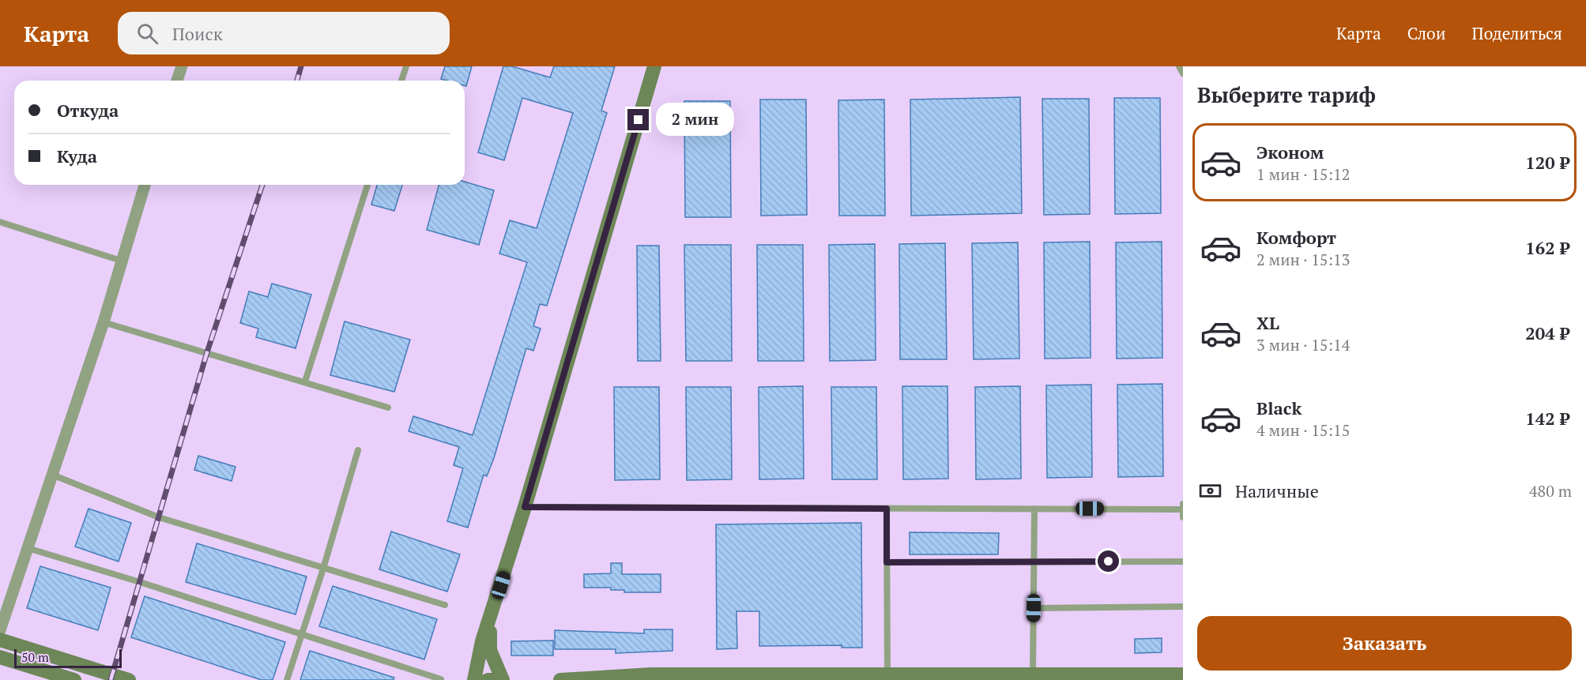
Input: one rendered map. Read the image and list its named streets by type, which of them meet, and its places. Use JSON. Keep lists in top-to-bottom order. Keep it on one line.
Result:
{"scale_bar":"50 m","page":{"header":"Карта","search":"Поиск","nav":["Карта","Слои","Поделиться"],"heading":"Выберите тариф","banner":["Откуда","Куда"],"bubble":"2 мин","list":[{"name":"Эконом","note":"1 мин · 15:12","value":"120 ₽"},{"name":"Комфорт","note":"2 мин · 15:13","value":"162 ₽"},{"name":"XL","note":"3 мин · 15:14","value":"204 ₽"},{"name":"Black","note":"4 мин · 15:15","value":"142 ₽"}],"pay":["Наличные","480 m"],"buttons":"Заказать","scale":"50 m"}}
